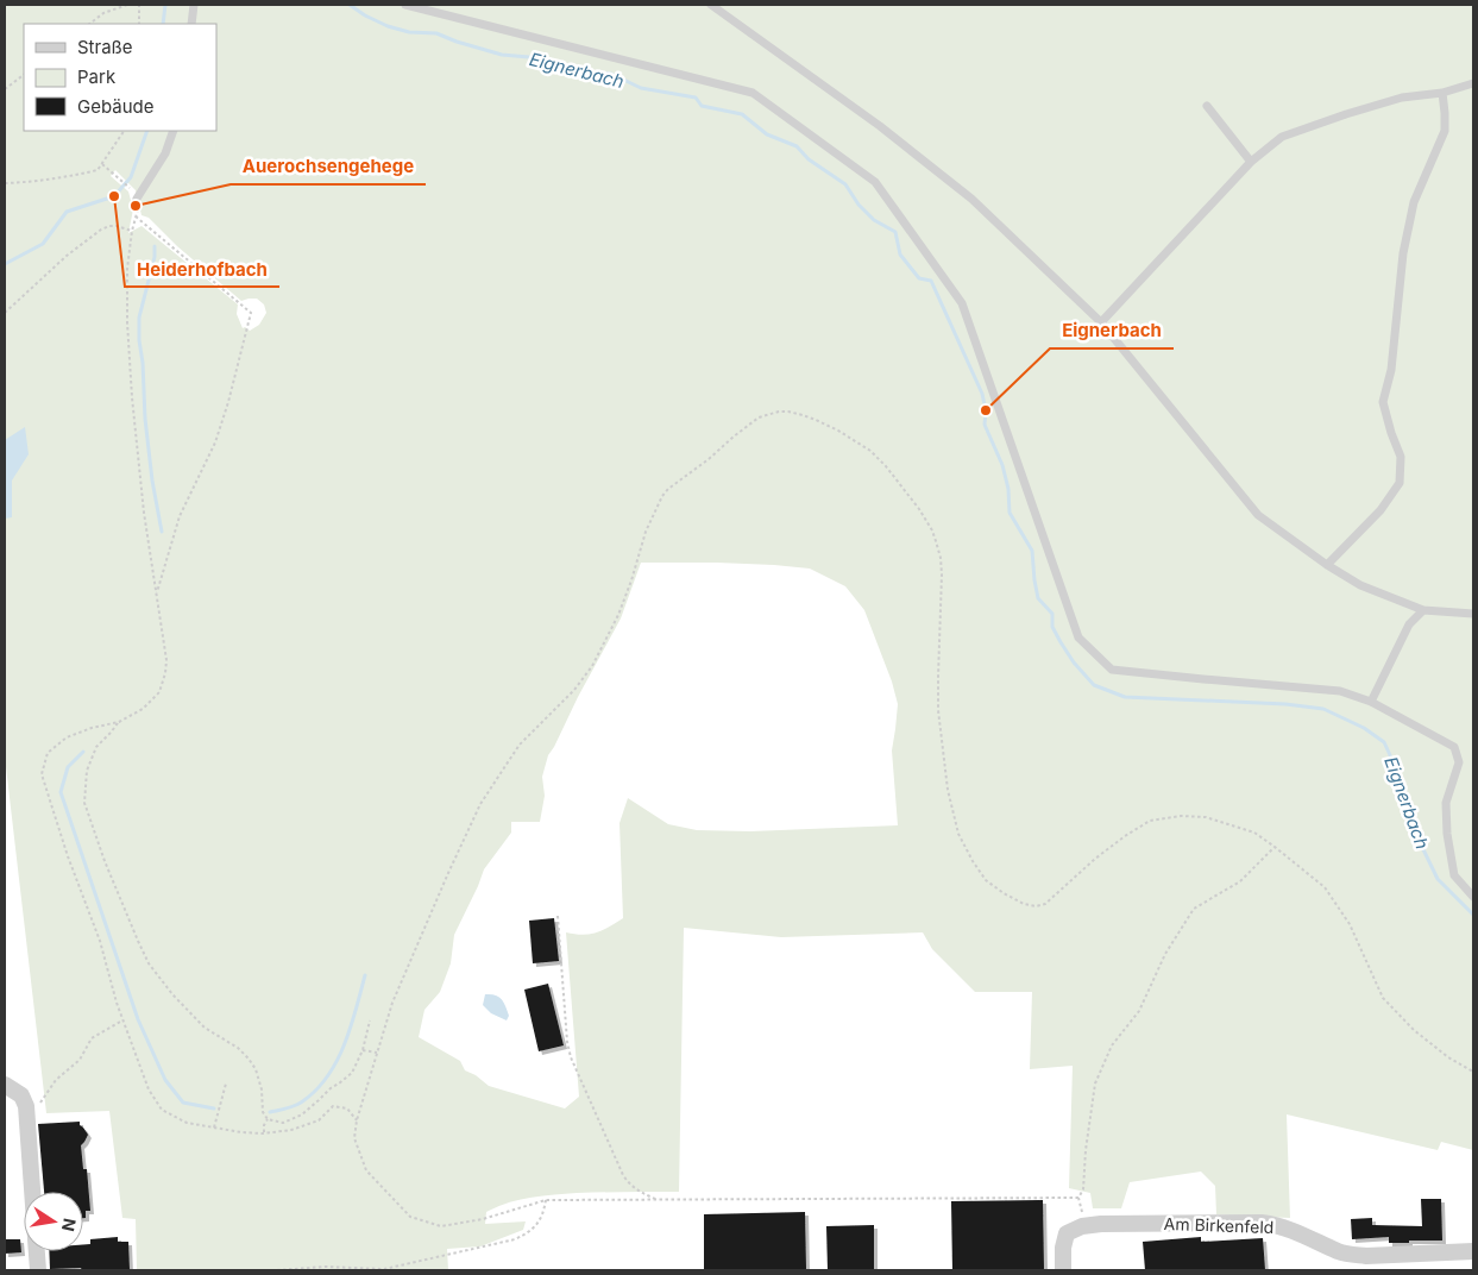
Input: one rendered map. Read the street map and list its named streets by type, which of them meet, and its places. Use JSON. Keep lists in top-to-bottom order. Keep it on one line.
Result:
{"streets":{"street":["Am Birkenfeld"]},"water":["Eignerbach"],"places":["Heiderhofbach","Auerochsengehege","Eignerbach"],"legend":["Straße","Park","Gebäude"],"north":"right"}
